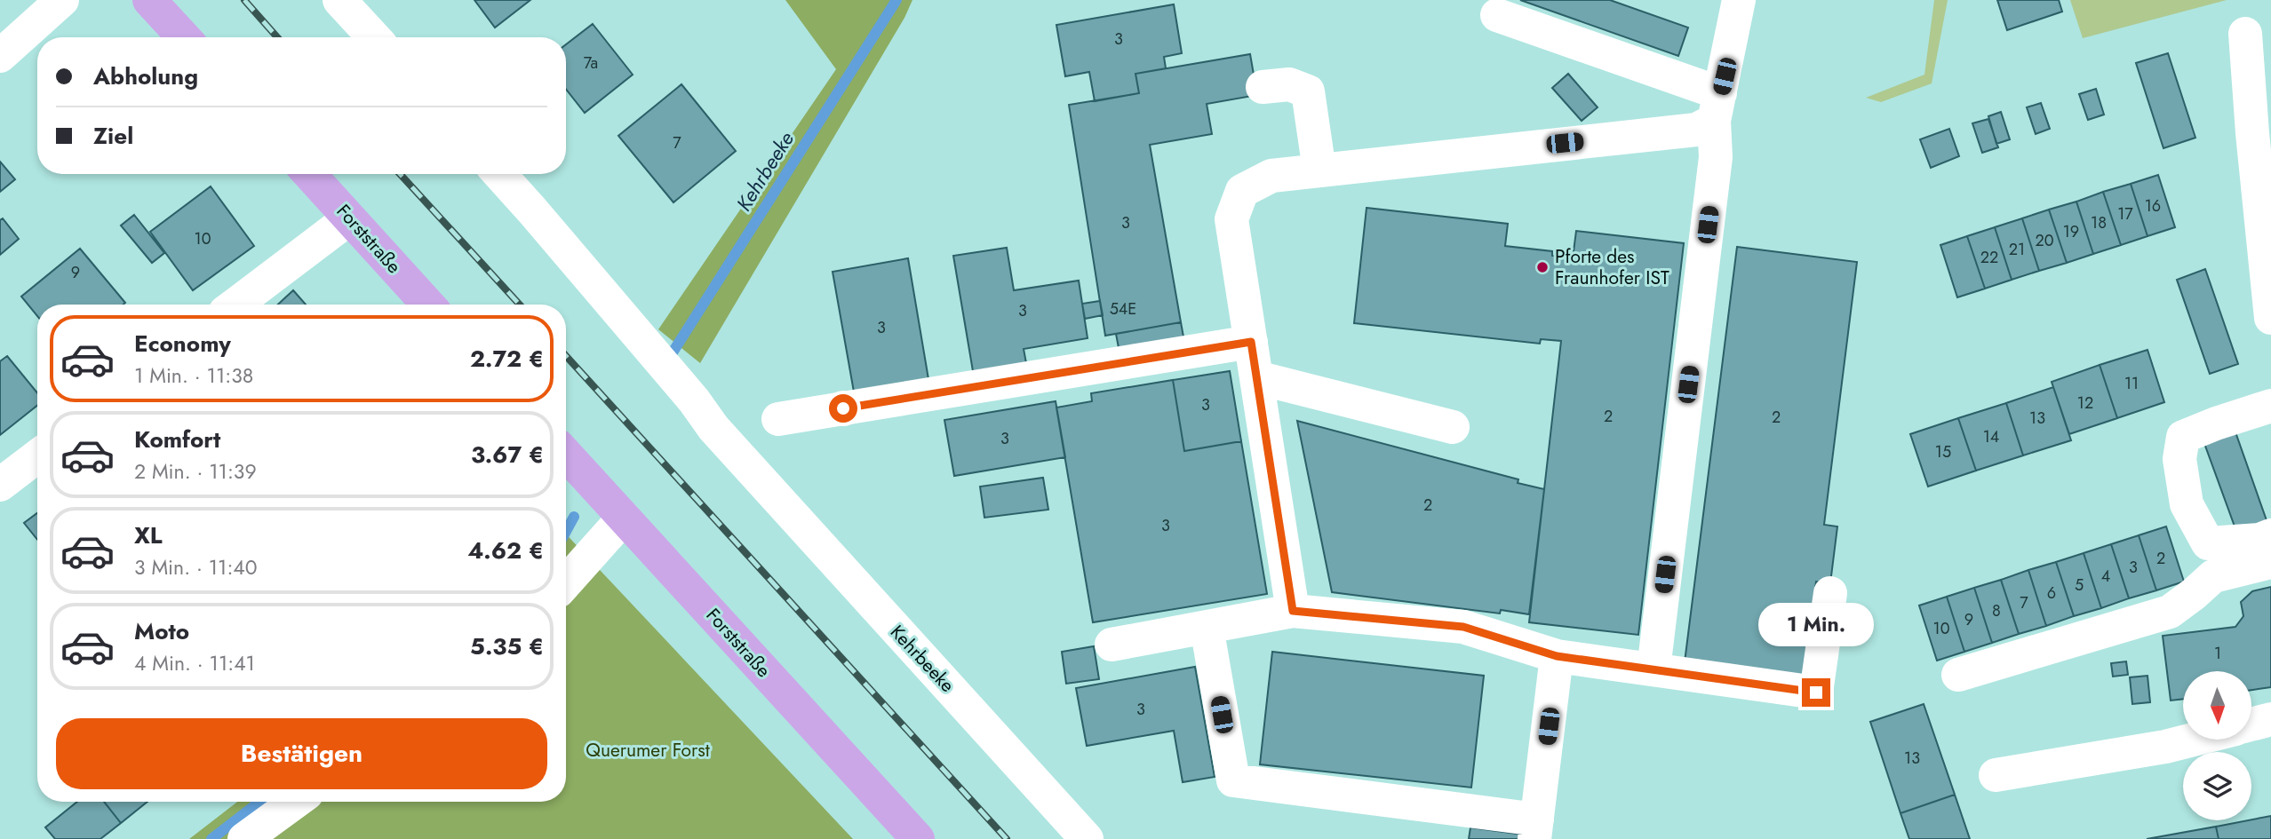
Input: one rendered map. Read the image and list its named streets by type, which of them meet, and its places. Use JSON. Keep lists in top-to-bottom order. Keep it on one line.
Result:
{"streets":{"main road":["Forststraße"],"street":["Kehrbeeke"]},"water":["Kehrbeeke"],"parks":["Querumer Forst"],"places":["Pforte des Fraunhofer IST"],"house_numbers":["3","7a","7","16","17","3","18","19","10","20","21","22","9","54E","3","3","11","12","3","2","2","13","14","3","15","2","3","2","3","4","5","6","7","8","9","10","1","3","13"],"north":"bottom","page":{"banner":["Abholung","Ziel"],"list":[{"name":"Economy","note":"1 Min. · 11:38","value":"2.72 €"},{"name":"Komfort","note":"2 Min. · 11:39","value":"3.67 €"},{"name":"XL","note":"3 Min. · 11:40","value":"4.62 €"},{"name":"Moto","note":"4 Min. · 11:41","value":"5.35 €"}],"bubble":"1 Min.","buttons":"Bestätigen"}}
